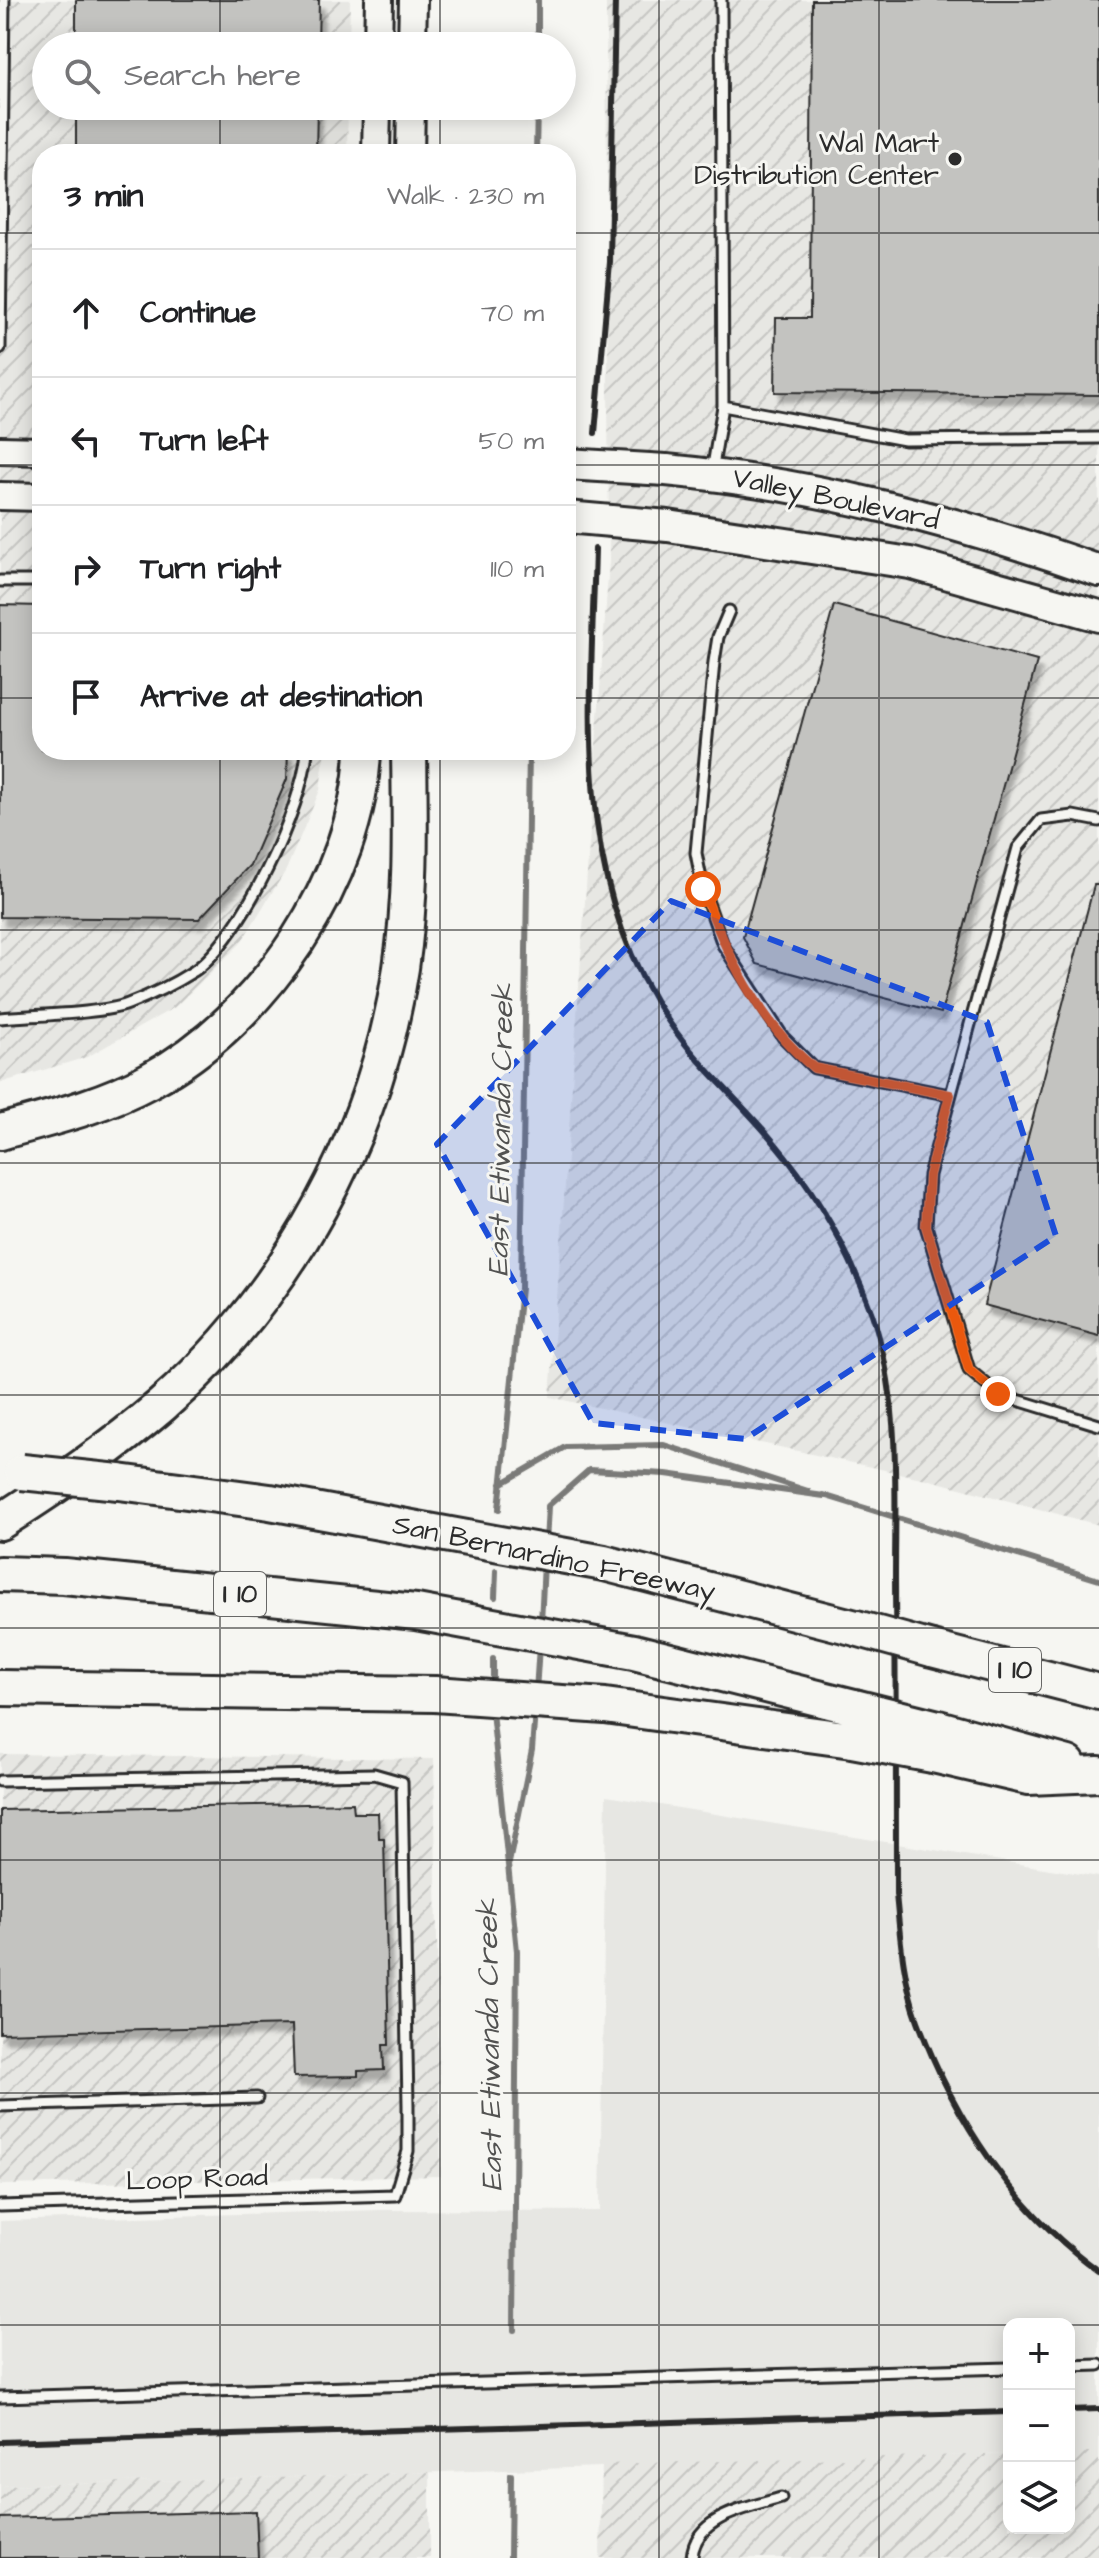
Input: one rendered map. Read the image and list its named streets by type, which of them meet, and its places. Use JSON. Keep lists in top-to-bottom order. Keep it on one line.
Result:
{"streets":{"highway":["San Bernardino Freeway","I 10"],"main road":["Valley Boulevard"],"lane":["Loop Road"]},"water":["East Etiwanda Creek"],"places":["Wal Mart Distribution Center"],"page":{"search":"Search here","heading":["3 min","Walk · 230 m"],"list":[["Continue","70 m"],["Turn left","50 m"],["Turn right","110 m"],"Arrive at destination"],"map_buttons":["+","−"]}}
